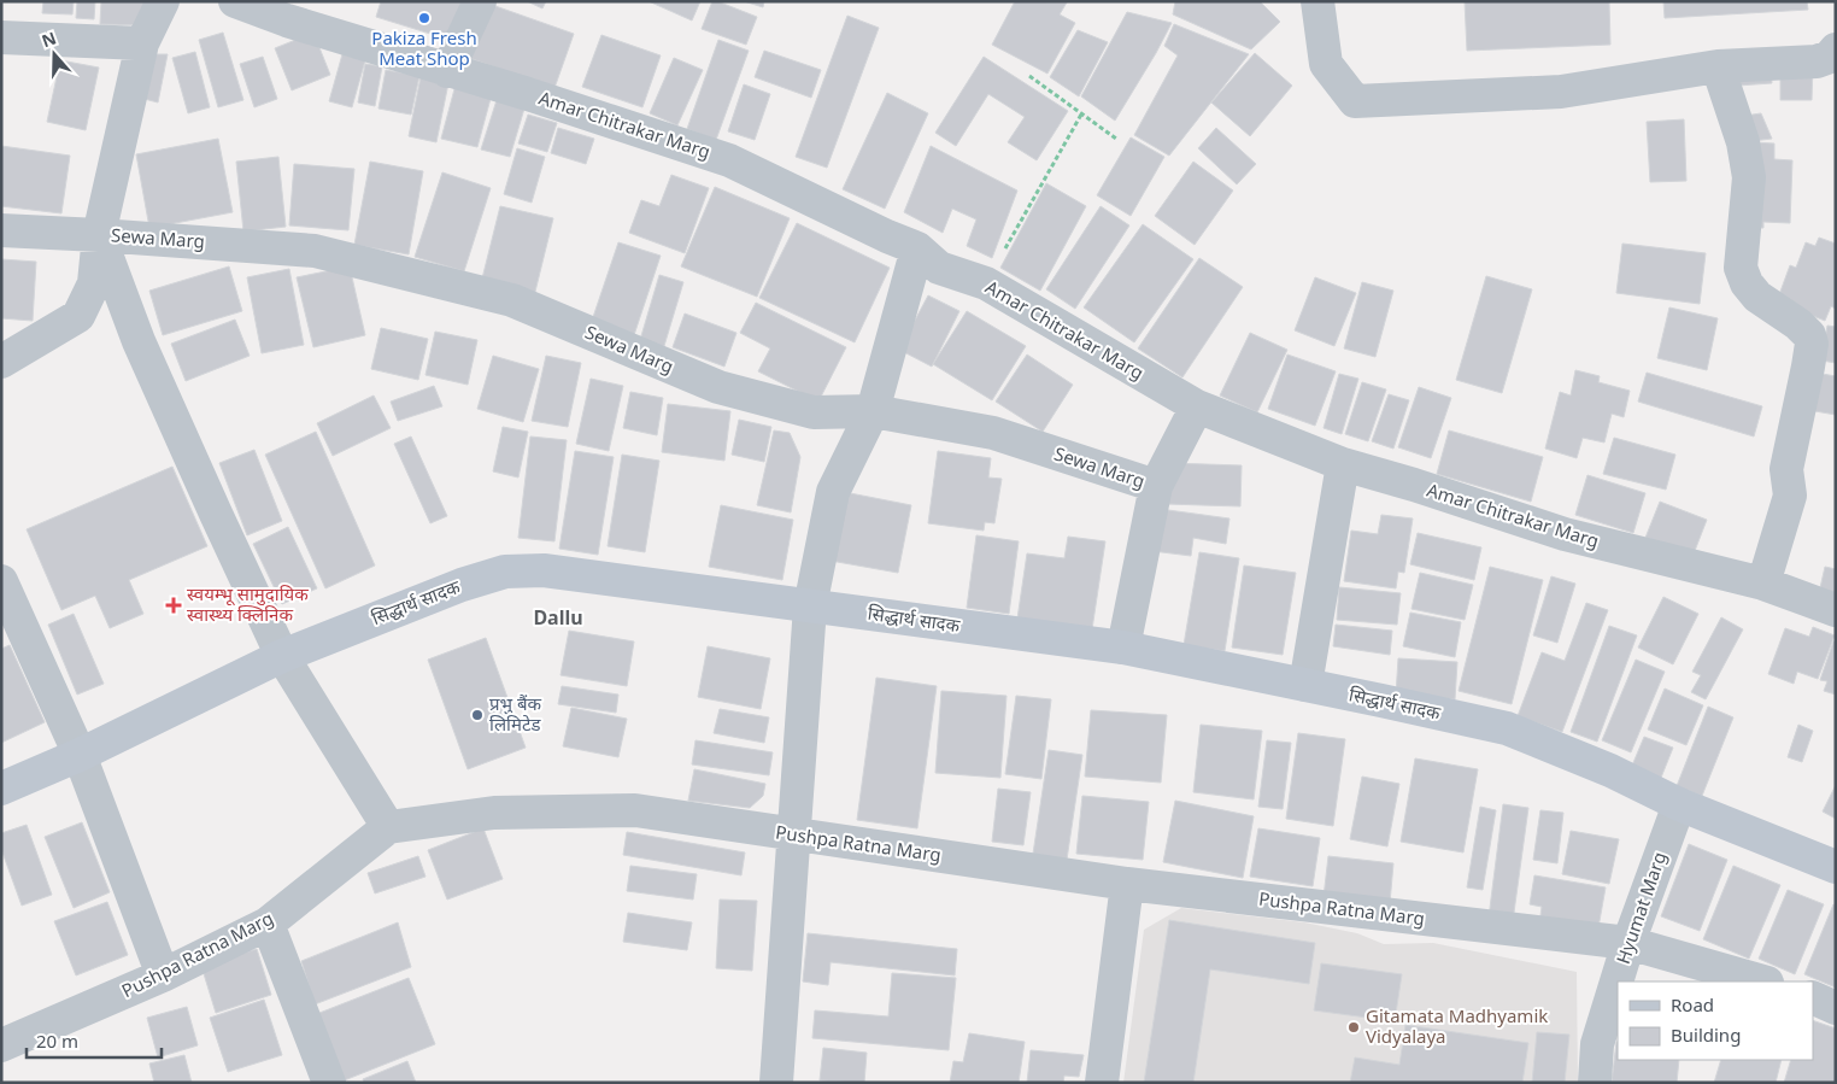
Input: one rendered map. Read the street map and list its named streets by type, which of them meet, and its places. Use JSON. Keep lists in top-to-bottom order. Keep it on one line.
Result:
{"streets":{"street":["Amar Chitrakar Marg","Sewa Marg","सिद्धार्थ सादक","Pushpa Ratna Marg","Hyumat Marg"]},"crossings":[["सिद्धार्थ सादक","Hyumat Marg"],["Pushpa Ratna Marg","Hyumat Marg"]],"districts":["Dallu"],"places":{"other":["Pakiza Fresh Meat Shop","प्रभु बैंक लिमिटेड","Gitamata Madhyamik Vidyalaya"],"health":["स्वयम्भू सामुदायिक स्वास्थ्य क्लिनिक"]},"legend":["Road","Building"],"scale_bar":"20 m","north":"top"}
